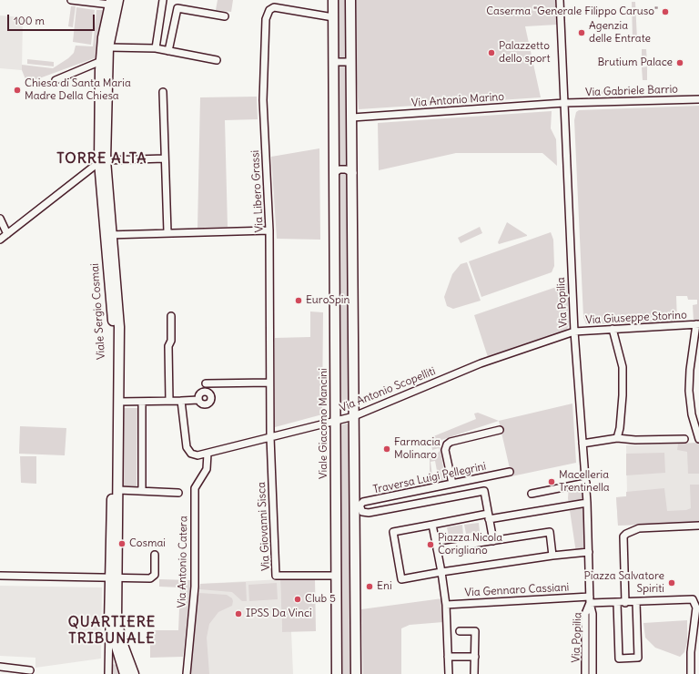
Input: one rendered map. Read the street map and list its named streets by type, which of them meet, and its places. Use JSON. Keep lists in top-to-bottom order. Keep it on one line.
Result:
{"streets":{"street":["Via Gabriele Barrio","Via Antonio Marino","Via Libero Grassi","Via Popilia","Viale Sergio Cosmai","Via Giuseppe Storino","Via Antonio Scopelliti","Viale Giacomo Mancini","Traversa Luigi Pellegrini","Via Giovanni Sisca","Via Antonio Catera","Via Gennaro Cassiani"]},"crossings":[["Via Gabriele Barrio","Via Antonio Marino"],["Via Gabriele Barrio","Via Popilia"],["Via Antonio Marino","Via Popilia"],["Via Libero Grassi","Via Antonio Scopelliti"],["Via Libero Grassi","Viale Giacomo Mancini"],["Via Libero Grassi","Via Giovanni Sisca"],["Via Popilia","Via Giuseppe Storino"],["Via Popilia","Via Antonio Scopelliti"],["Via Popilia","Via Gennaro Cassiani"],["Via Giuseppe Storino","Via Antonio Scopelliti"],["Via Antonio Scopelliti","Viale Giacomo Mancini"],["Via Antonio Scopelliti","Via Giovanni Sisca"],["Via Antonio Scopelliti","Via Antonio Catera"],["Viale Giacomo Mancini","Via Giovanni Sisca"]],"districts":["TORRE ALTA","QUARTIERE TRIBUNALE"],"places":["Caserma \"Generale Filippo Caruso\"","Agenzia delle Entrate","Palazzetto dello sport","Brutium Palace","Chiesa di Santa Maria Madre Della Chiesa","EuroSpin","Farmacia Molinaro","Macelleria Trentinella","Cosmai","Piazza Nicola Corigliano","Piazza Salvatore Spiriti","Eni","Club 5","IPSS Da Vinci"],"scale_bar":"100 m"}
